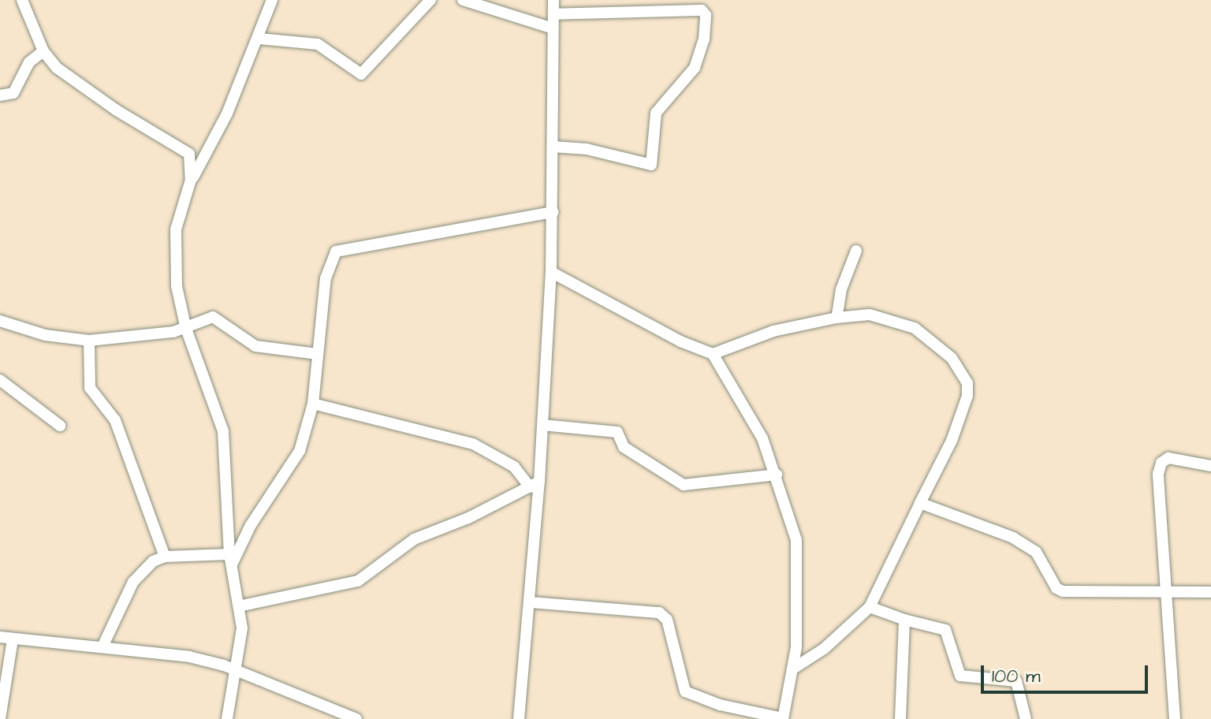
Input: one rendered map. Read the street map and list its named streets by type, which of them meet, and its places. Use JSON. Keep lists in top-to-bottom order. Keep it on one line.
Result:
{"scale_bar":"100 m"}
